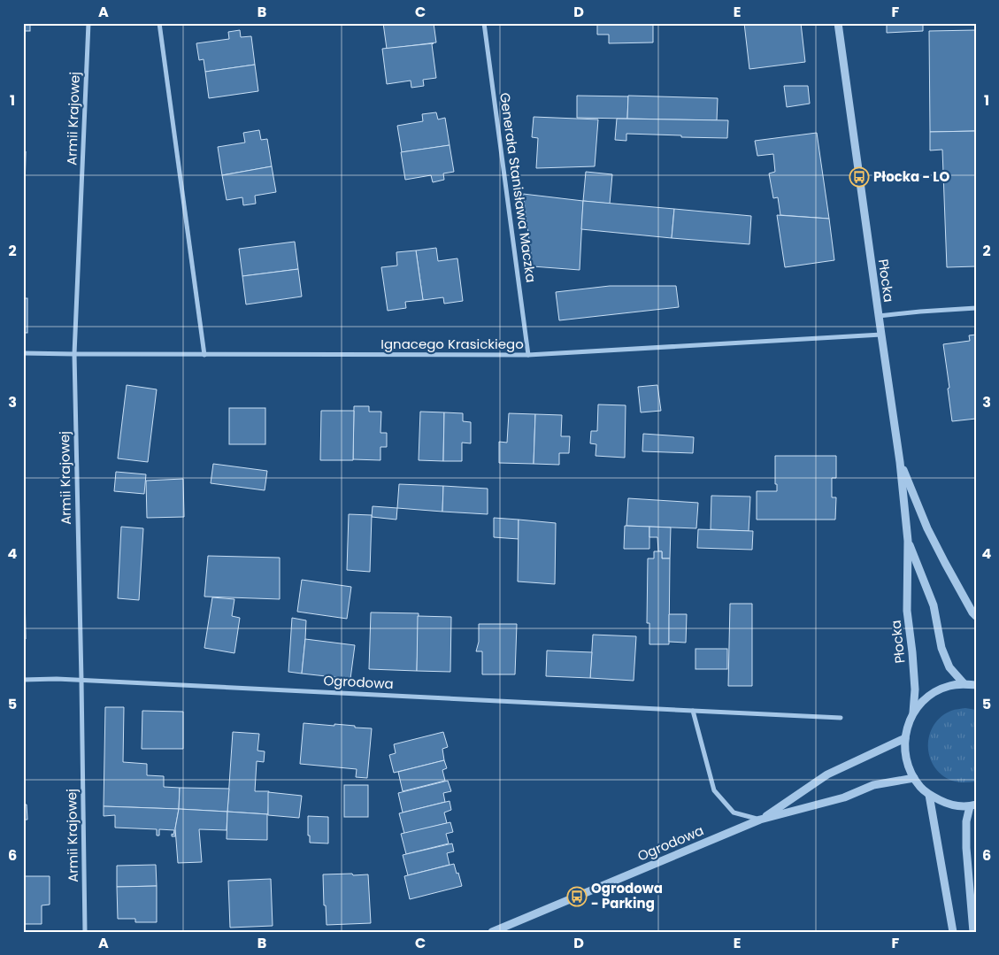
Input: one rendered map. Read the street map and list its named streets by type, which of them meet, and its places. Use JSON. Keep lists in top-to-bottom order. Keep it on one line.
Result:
{"streets":{"street":["Armii Krajowej","Generała Stanisława Maczka","Płocka","Ignacego Krasickiego","Ogrodowa"]},"crossings":[["Armii Krajowej","Ignacego Krasickiego"],["Armii Krajowej","Ogrodowa"],["Generała Stanisława Maczka","Ignacego Krasickiego"],["Płocka","Ignacego Krasickiego"]],"places":{"bus stop":["Płocka - LO","Ogrodowa - Parking"]},"grid":{"columns":["A","B","C","D","E","F"],"rows":["1","2","3","4","5","6"]}}
